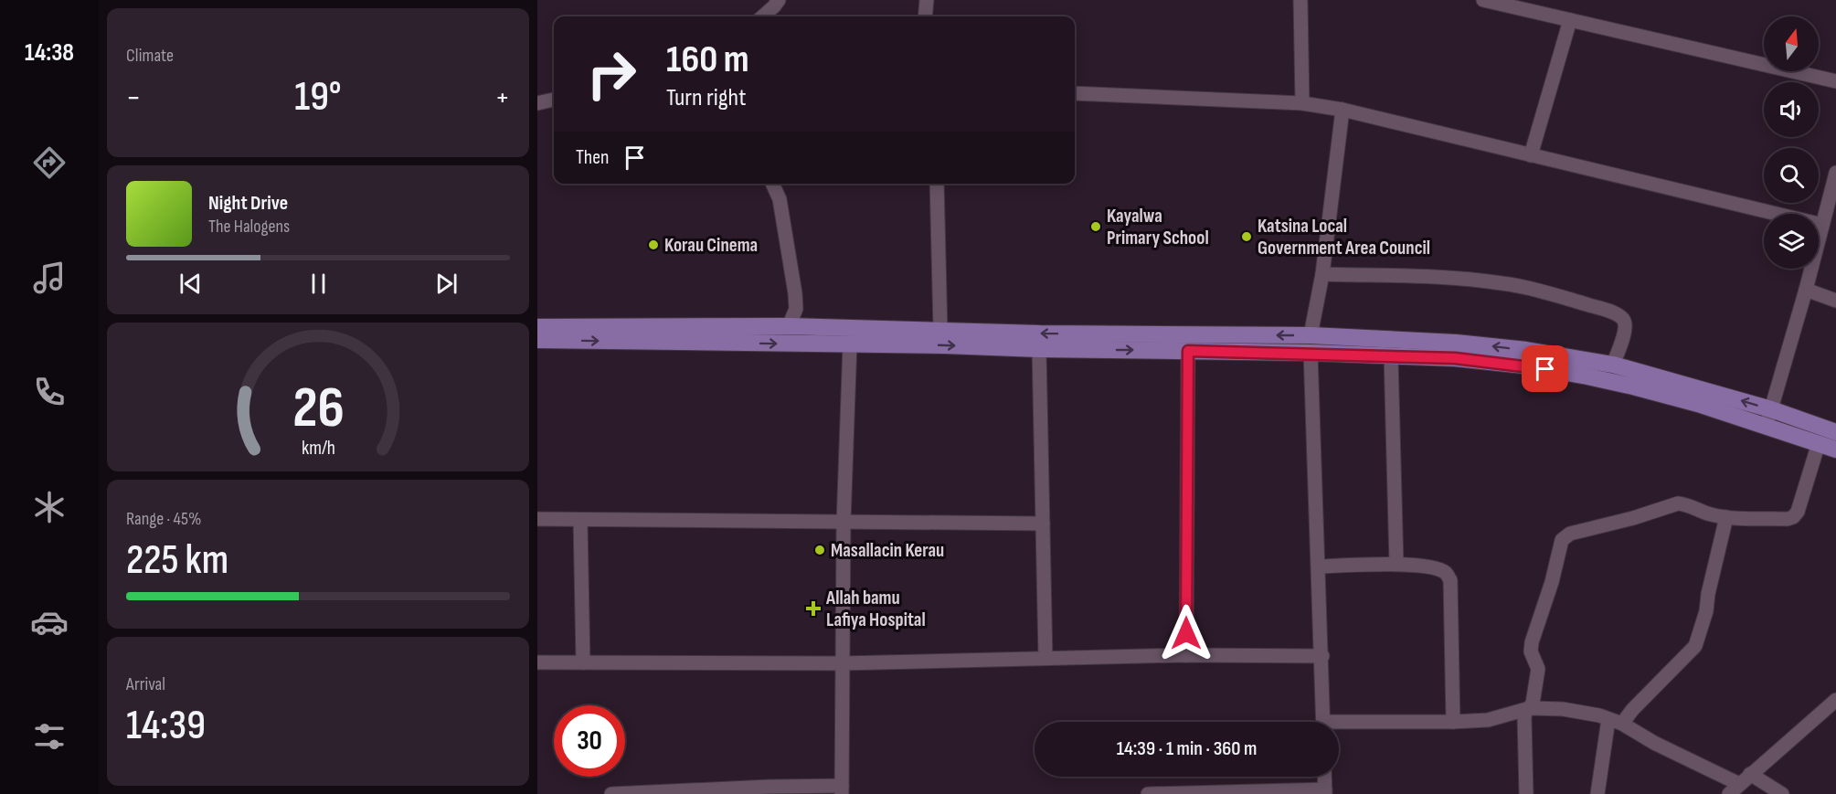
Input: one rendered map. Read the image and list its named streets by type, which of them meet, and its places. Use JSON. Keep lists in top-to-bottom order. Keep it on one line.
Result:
{"places":{"other":["Kayalwa Primary School","Katsina Local Government Area Council","Korau Cinema","Masallacin Kerau"],"health":["Allah bamu Lafiya Hospital"]},"north":"top","page":{"tabs":"14:38","tile":["Climate",["Range · 45%","225 km"],["Arrival","14:39"]],"turn":["160 m","Turn right"],"heat":["−","19°","+"],"then":"Then","song":["Night Drive","The Halogens"],"limit":"30","trip":"14:39 · 1 min · 360 m","gauge":["26","km/h"]}}
